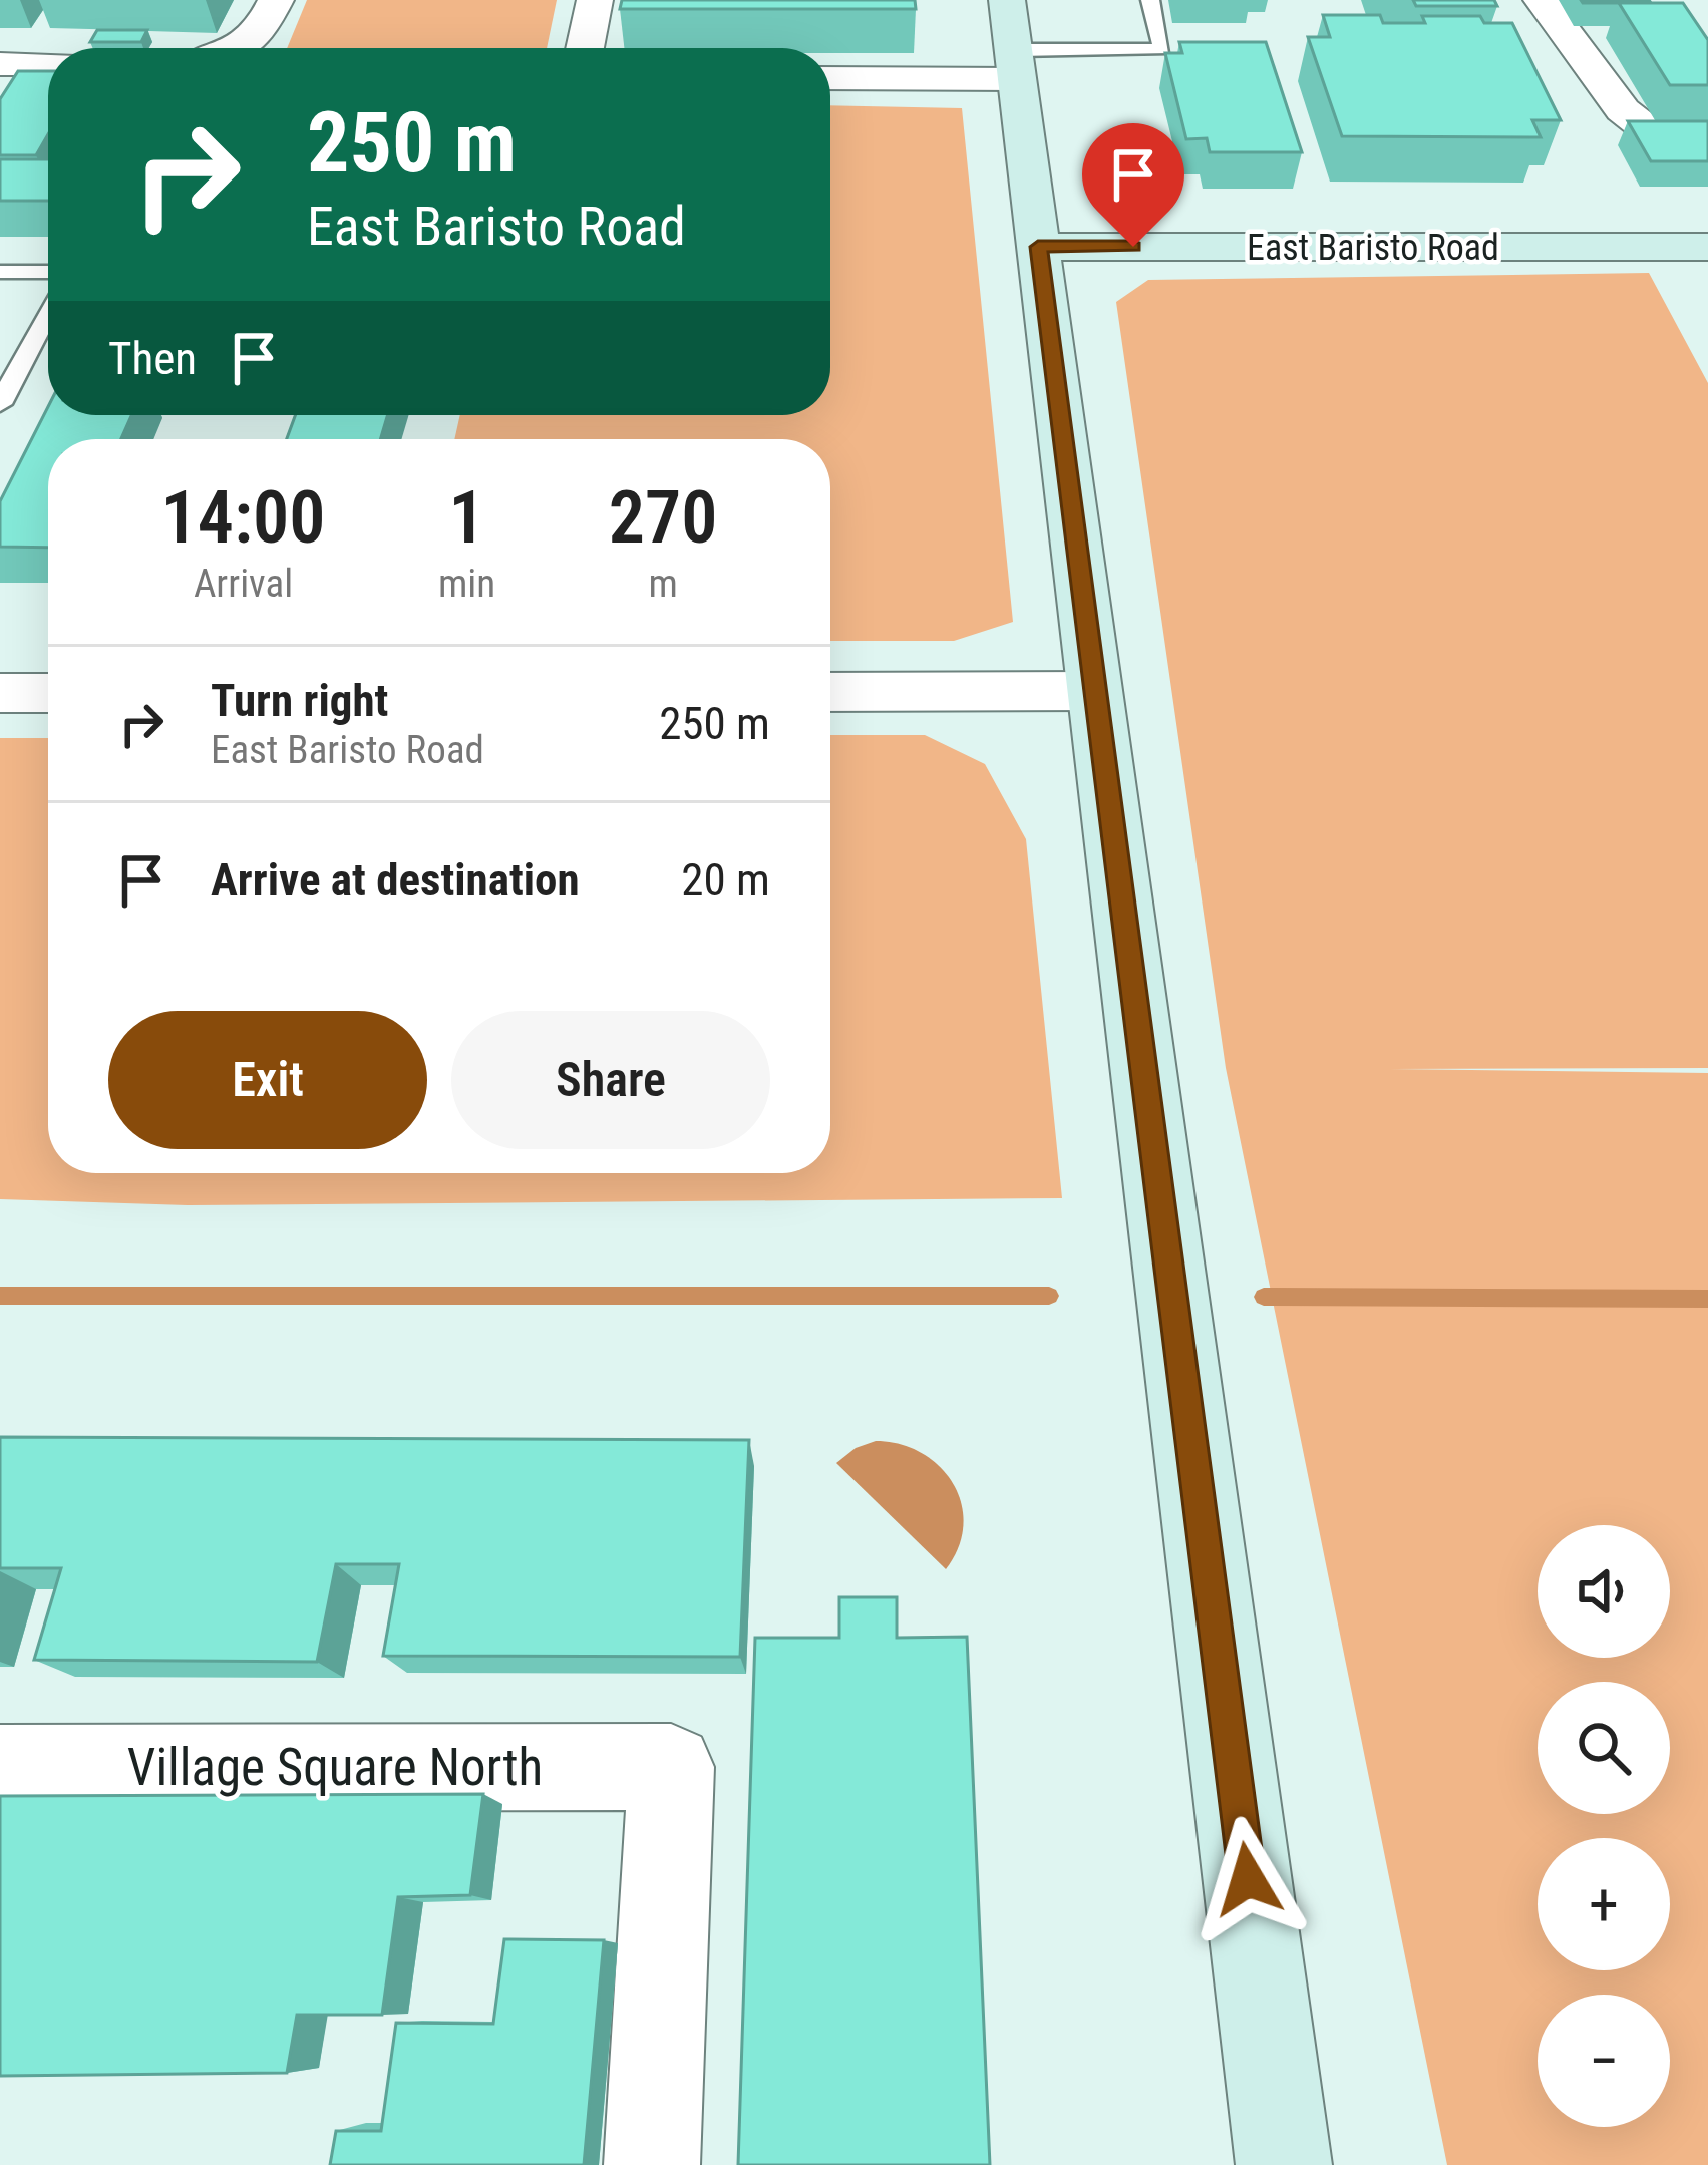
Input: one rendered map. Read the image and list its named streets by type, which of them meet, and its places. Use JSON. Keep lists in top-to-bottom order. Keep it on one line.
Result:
{"streets":{"street":["East Baristo Road","Village Square North"]},"page":{"turn":["250 m","East Baristo Road"],"then":"Then","eta":["14:00","Arrival","1","min","270","m"],"list":[{"name":"Turn right","note":"East Baristo Road","value":"250 m"},{"name":"Arrive at destination","value":"20 m"}],"buttons":["Exit","Share"],"map_buttons":["+","−"]}}
